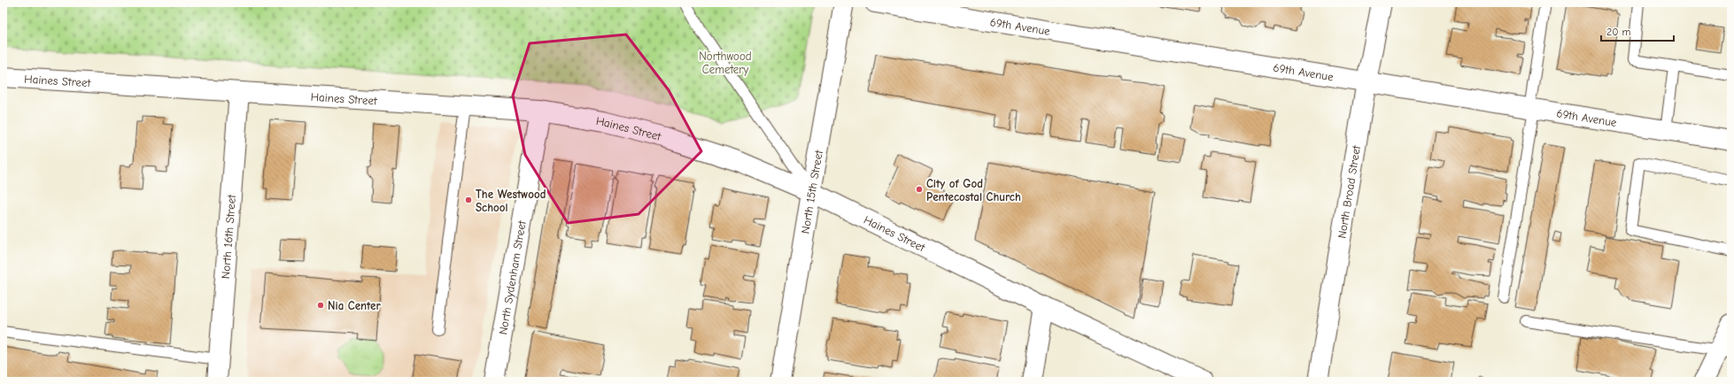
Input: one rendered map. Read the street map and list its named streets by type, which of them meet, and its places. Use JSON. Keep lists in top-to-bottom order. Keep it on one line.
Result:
{"streets":{"street":["69th Avenue","Haines Street","North 15th Street","North Broad Street","North 16th Street","North Sydenham Street"]},"crossings":[["69th Avenue","North Broad Street"],["Haines Street","North 15th Street"],["Haines Street","North 16th Street"],["Haines Street","North Sydenham Street"]],"parks":["Northwood Cemetery"],"places":["City of God Pentecostal Church","The Westwood School","Nia Center"],"scale_bar":"20 m"}
